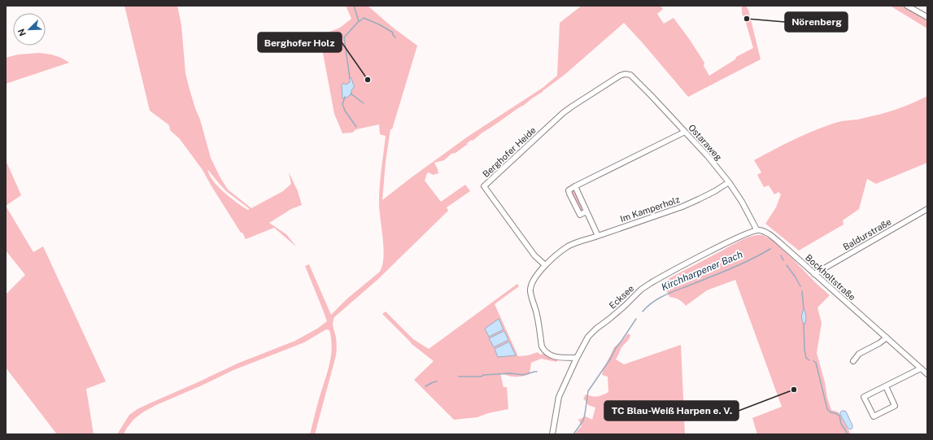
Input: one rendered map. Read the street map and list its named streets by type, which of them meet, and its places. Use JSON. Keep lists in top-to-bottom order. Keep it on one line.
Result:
{"streets":{"street":["Ostaraweg","Berghofer Heide","Im Kamperholz","Baldurstraße","Bockholtstraße","Ecksee"]},"crossings":[["Ostaraweg","Berghofer Heide"],["Ostaraweg","Im Kamperholz"],["Ostaraweg","Bockholtstraße"],["Ostaraweg","Ecksee"],["Baldurstraße","Bockholtstraße"],["Bockholtstraße","Ecksee"]],"water":["Kirchharpener Bach"],"places":["Nörenberg","Berghofer Holz","TC Blau-Weiß Harpen e. V."],"north":"bottom left"}
